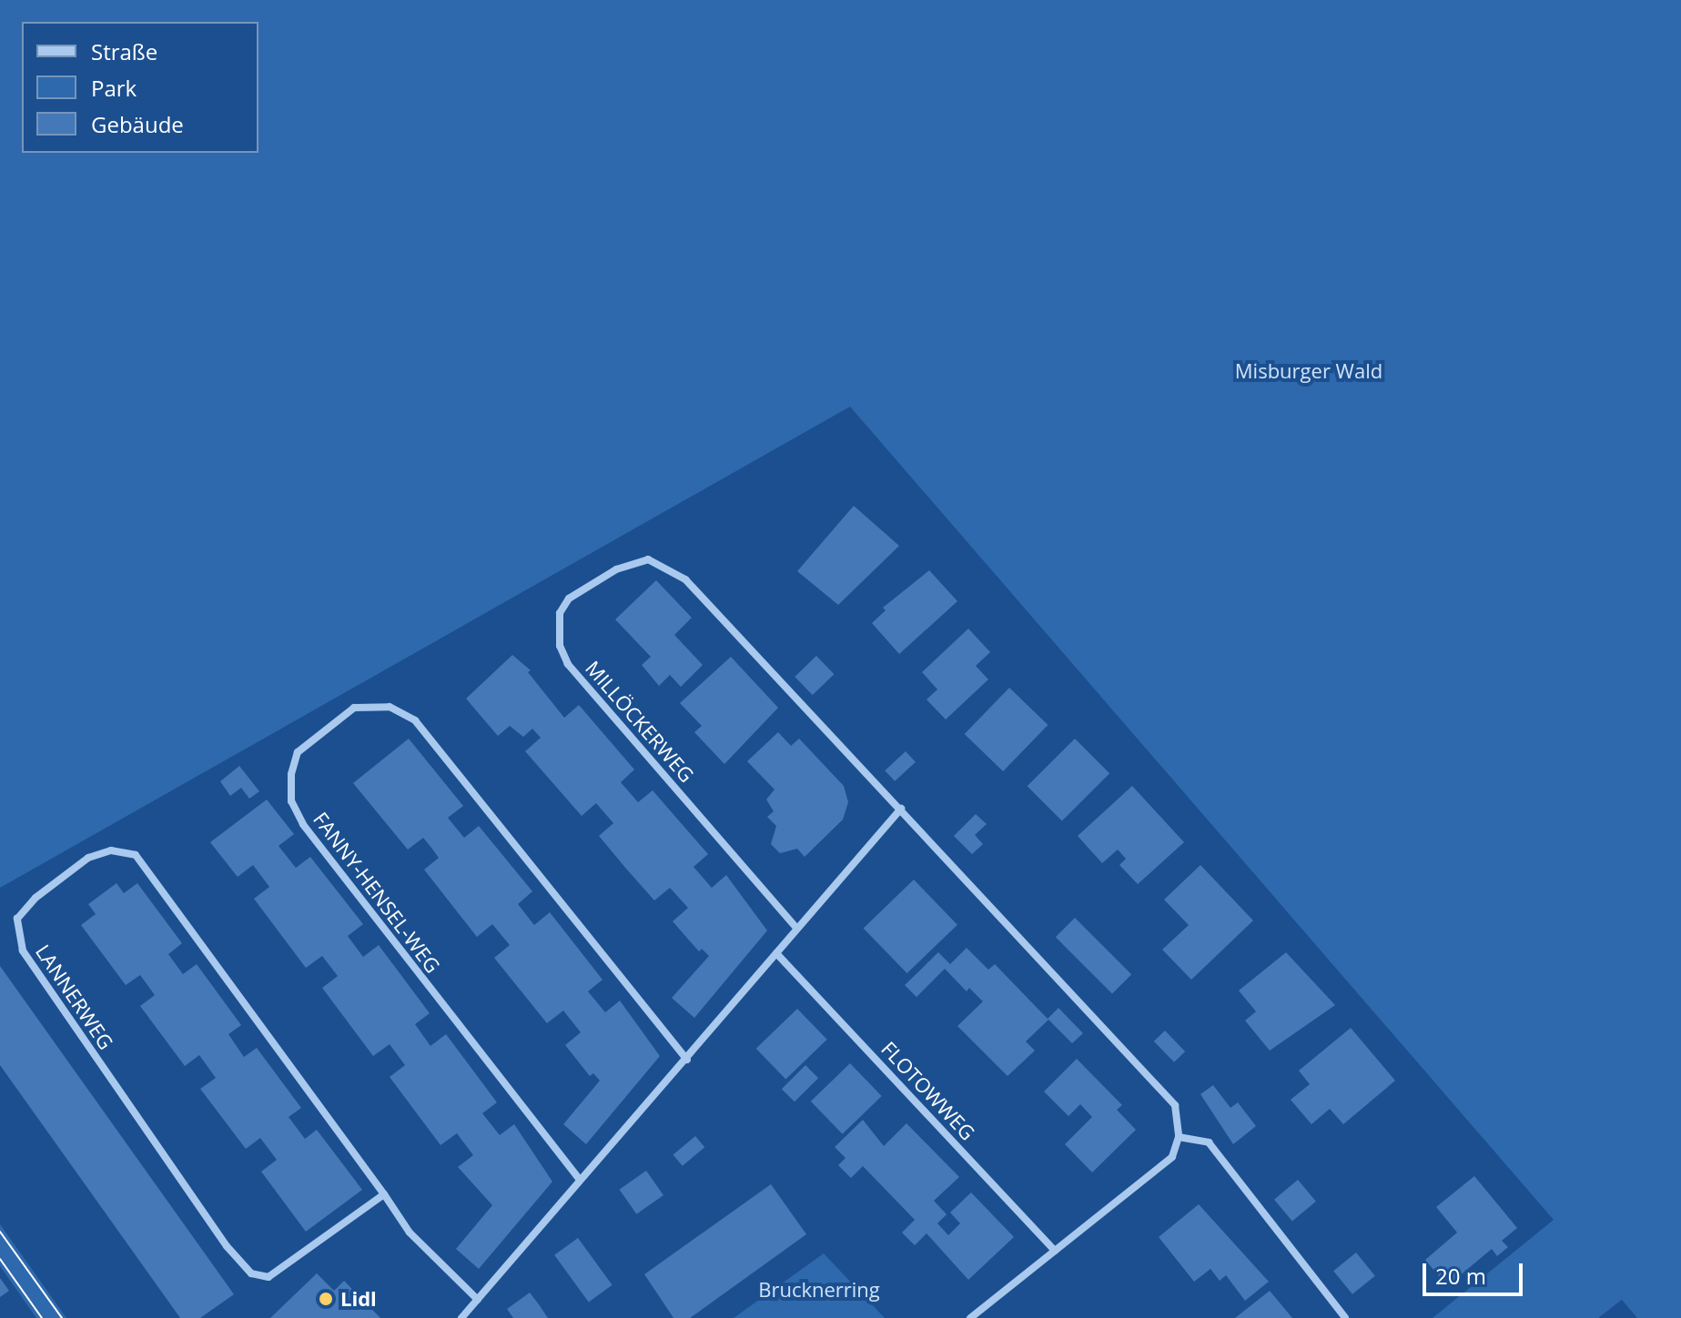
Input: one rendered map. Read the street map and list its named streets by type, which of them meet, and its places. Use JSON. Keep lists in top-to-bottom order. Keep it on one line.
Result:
{"streets":{"street":["MILLÖCKERWEG","FANNY-HENSEL-WEG","LANNERWEG","FLOTOWWEG"]},"parks":["Misburger Wald","Brucknerring"],"places":["Lidl"],"legend":["Straße","Park","Gebäude"],"scale_bar":"20 m"}
